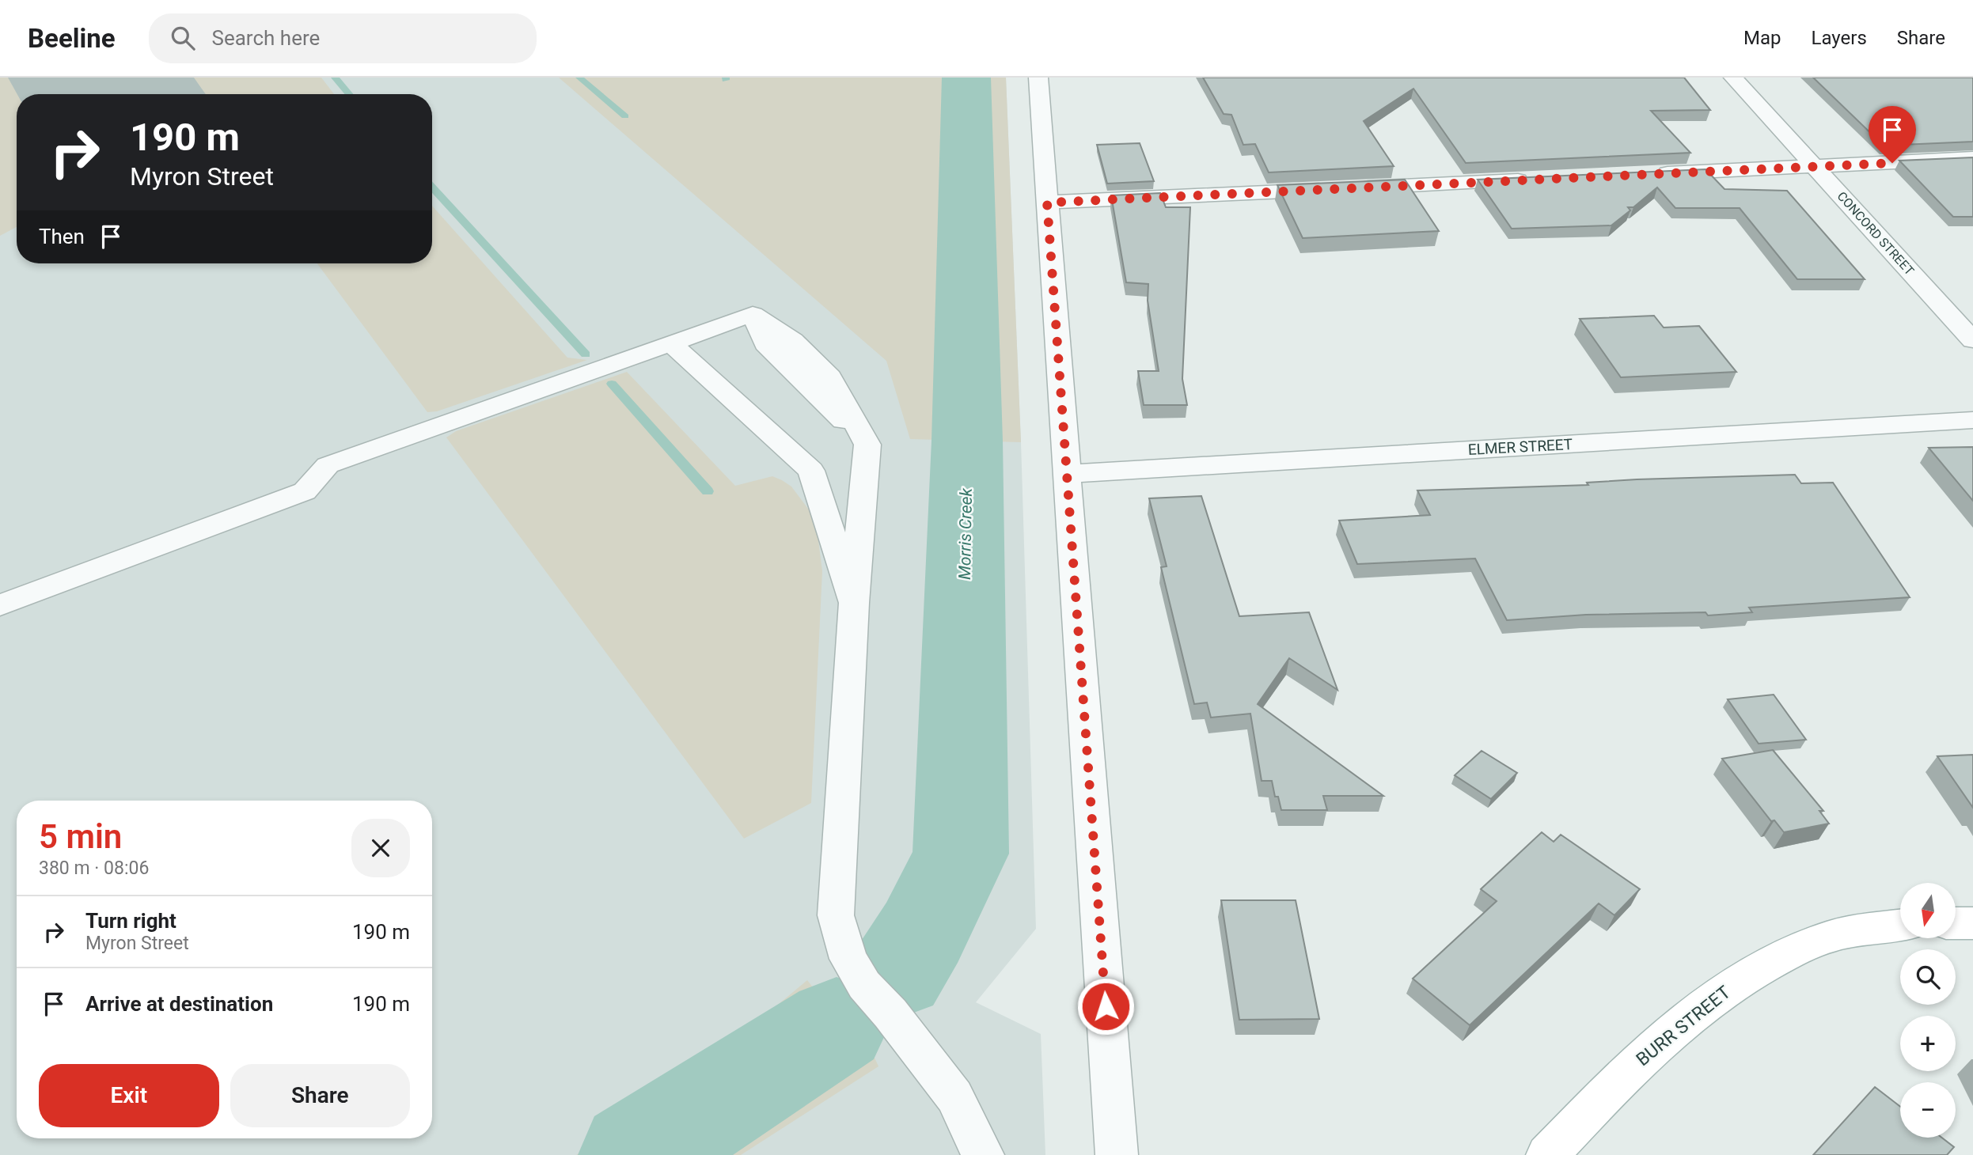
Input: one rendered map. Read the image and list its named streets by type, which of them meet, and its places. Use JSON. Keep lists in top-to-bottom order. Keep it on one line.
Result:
{"streets":{"main road":["BURR STREET"],"street":["CONCORD STREET","ELMER STREET"]},"water":["Morris Creek"],"north":"bottom","page":{"header":"Beeline","search":"Search here","nav":["Map","Layers","Share"],"turn":["190 m","Myron Street"],"then":"Then","heading":["5 min","380 m · 08:06"],"map_buttons":["+","−"],"list":[{"name":"Turn right","note":"Myron Street","value":"190 m"},{"name":"Arrive at destination","value":"190 m"}],"buttons":["Exit","Share"]}}
